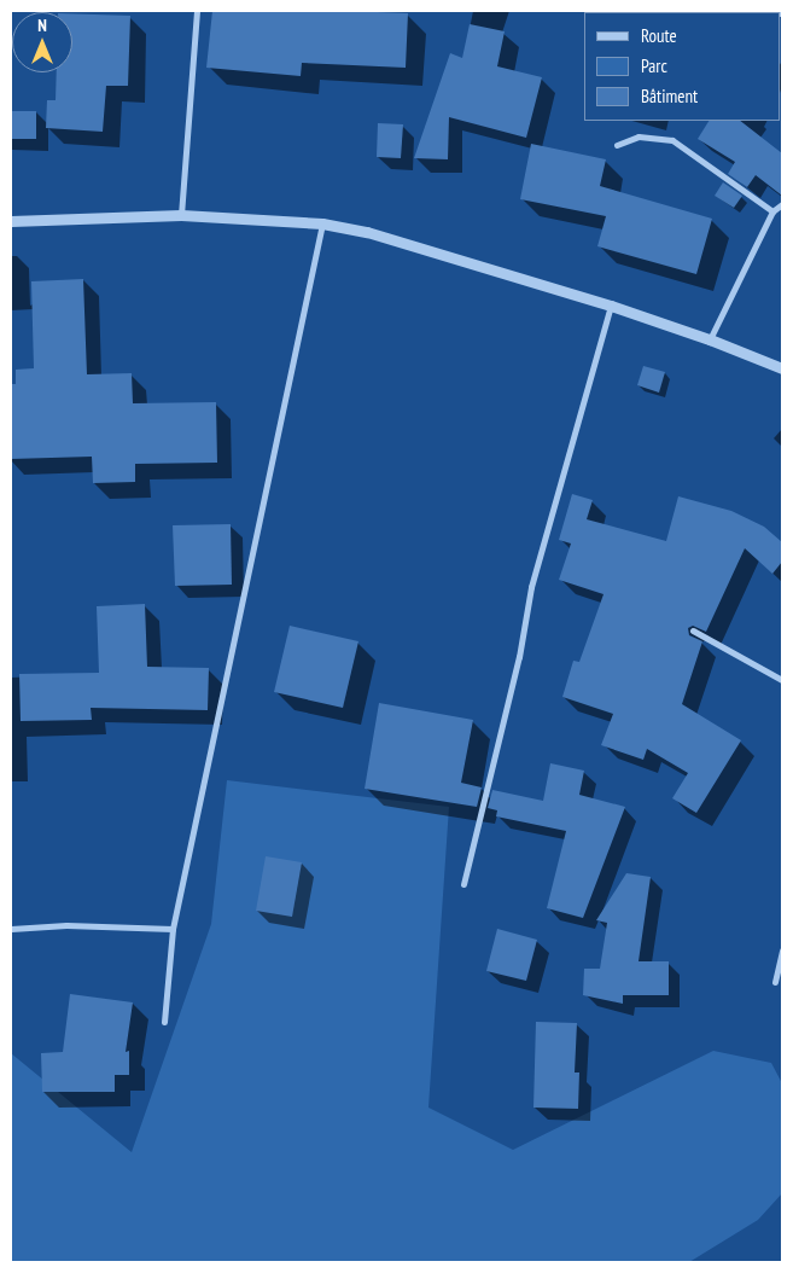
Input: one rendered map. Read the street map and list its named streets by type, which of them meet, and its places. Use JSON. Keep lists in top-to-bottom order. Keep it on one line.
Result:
{"legend":["Route","Parc","Bâtiment"],"north":"top"}
